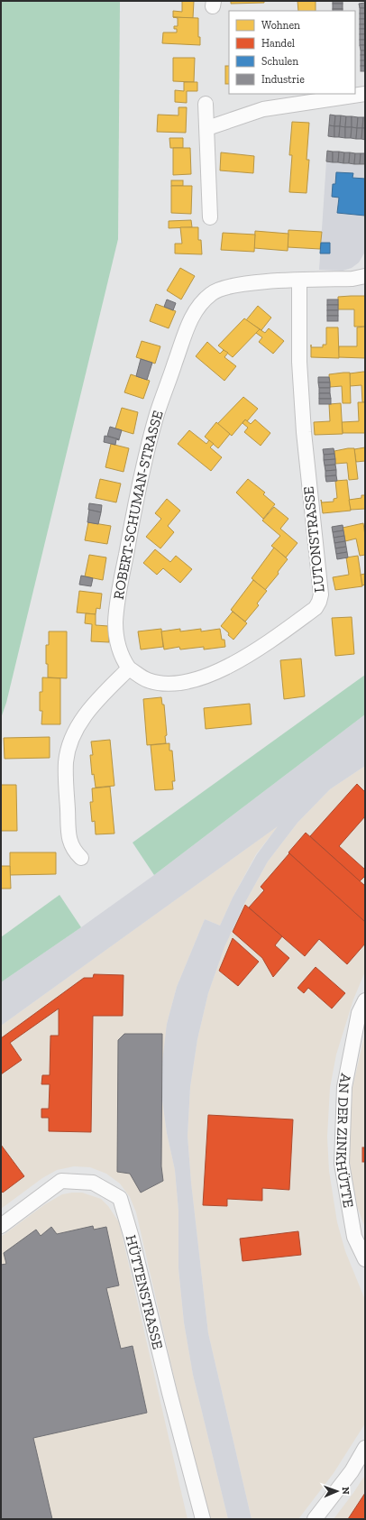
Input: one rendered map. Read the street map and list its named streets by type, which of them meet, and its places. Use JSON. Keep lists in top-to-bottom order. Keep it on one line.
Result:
{"streets":{"street":["ROBERT-SCHUMAN-STRASSE","LUTONSTRASSE","AN DER ZINKHÜTTE","HÜTTENSTRASSE"]},"crossings":[["ROBERT-SCHUMAN-STRASSE","LUTONSTRASSE"]],"legend":["Wohnen","Handel","Schulen","Industrie"],"north":"right"}
